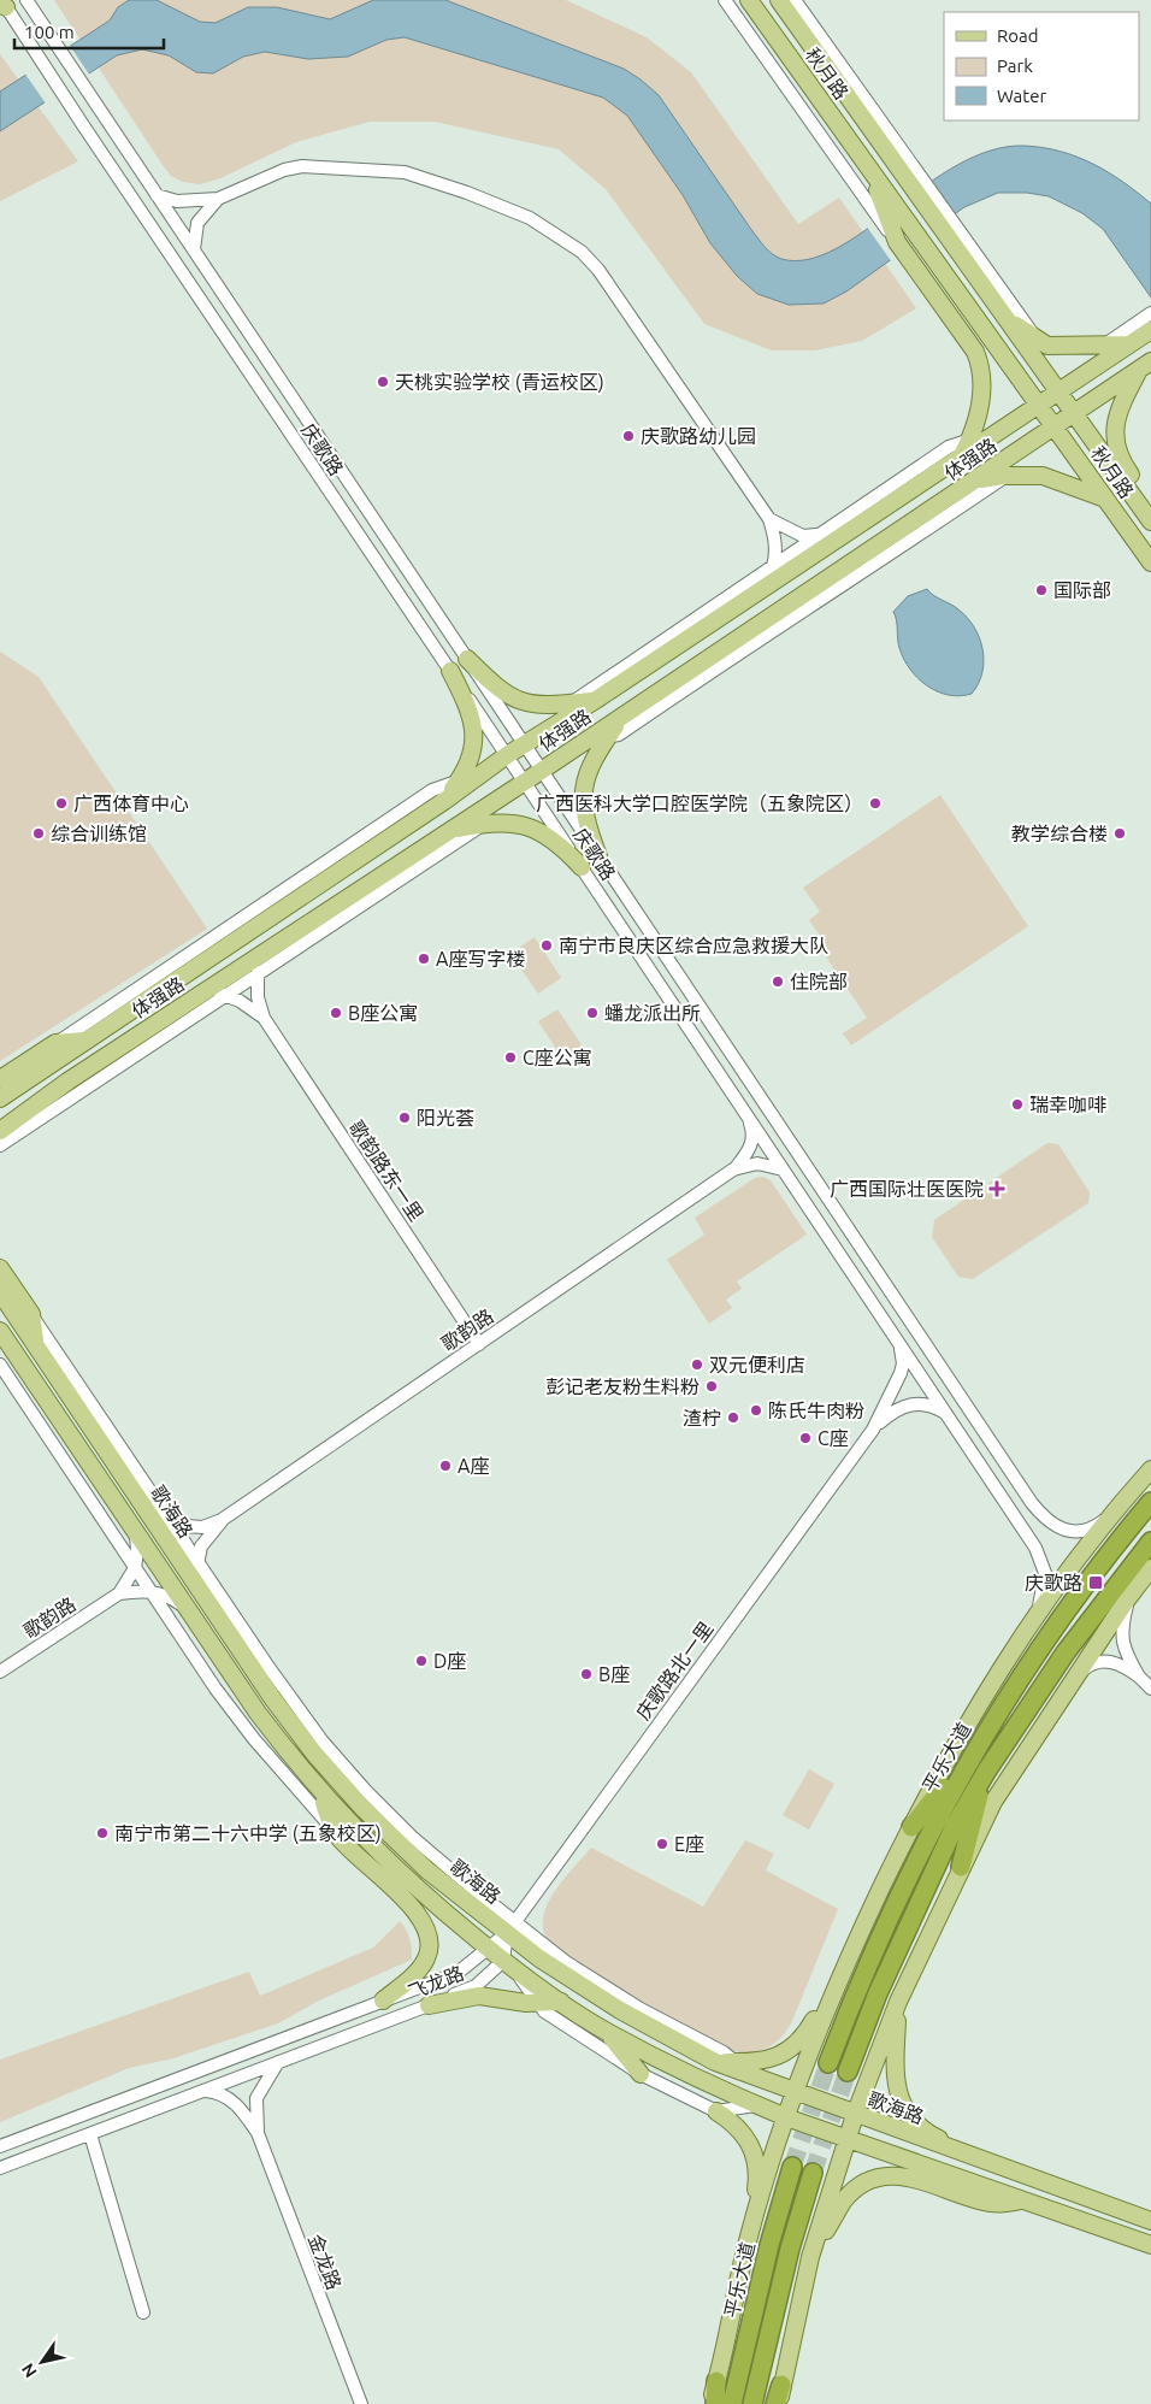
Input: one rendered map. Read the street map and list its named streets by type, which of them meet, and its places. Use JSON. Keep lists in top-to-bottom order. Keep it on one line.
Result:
{"streets":{"highway":["平乐大道"],"main road":["秋月路","体强路","歌海路"],"street":["庆歌路","歌韵路东一里","歌韵路","庆歌路北一里","飞龙路","金龙路"]},"crossings":[["秋月路","体强路"],["庆歌路","体强路"],["庆歌路","歌韵路"],["庆歌路","庆歌路北一里"],["体强路","歌韵路东一里"],["歌韵路东一里","歌韵路"],["歌韵路","歌海路"],["歌海路","庆歌路北一里"],["歌海路","飞龙路"],["庆歌路北一里","飞龙路"],["飞龙路","金龙路"]],"places":{"other":["天桃实验学校 (青运校区)","庆歌路幼儿园","国际部","广西体育中心","广西医科大学口腔医学院（五象院区）","综合训练馆","教学综合楼","南宁市良庆区综合应急救援大队","A座写字楼","住院部","B座公寓","蟠龙派出所","C座公寓","瑞幸咖啡","阳光荟","双元便利店","彭记老友粉生料粉","陈氏牛肉粉","渣柠","C座","A座","D座","B座","南宁市第二十六中学 (五象校区)","E座"],"health":["广西国际壮医医院"],"transit":["庆歌路"]},"legend":["Road","Park","Water"],"scale_bar":"100 m","north":"bottom left"}
